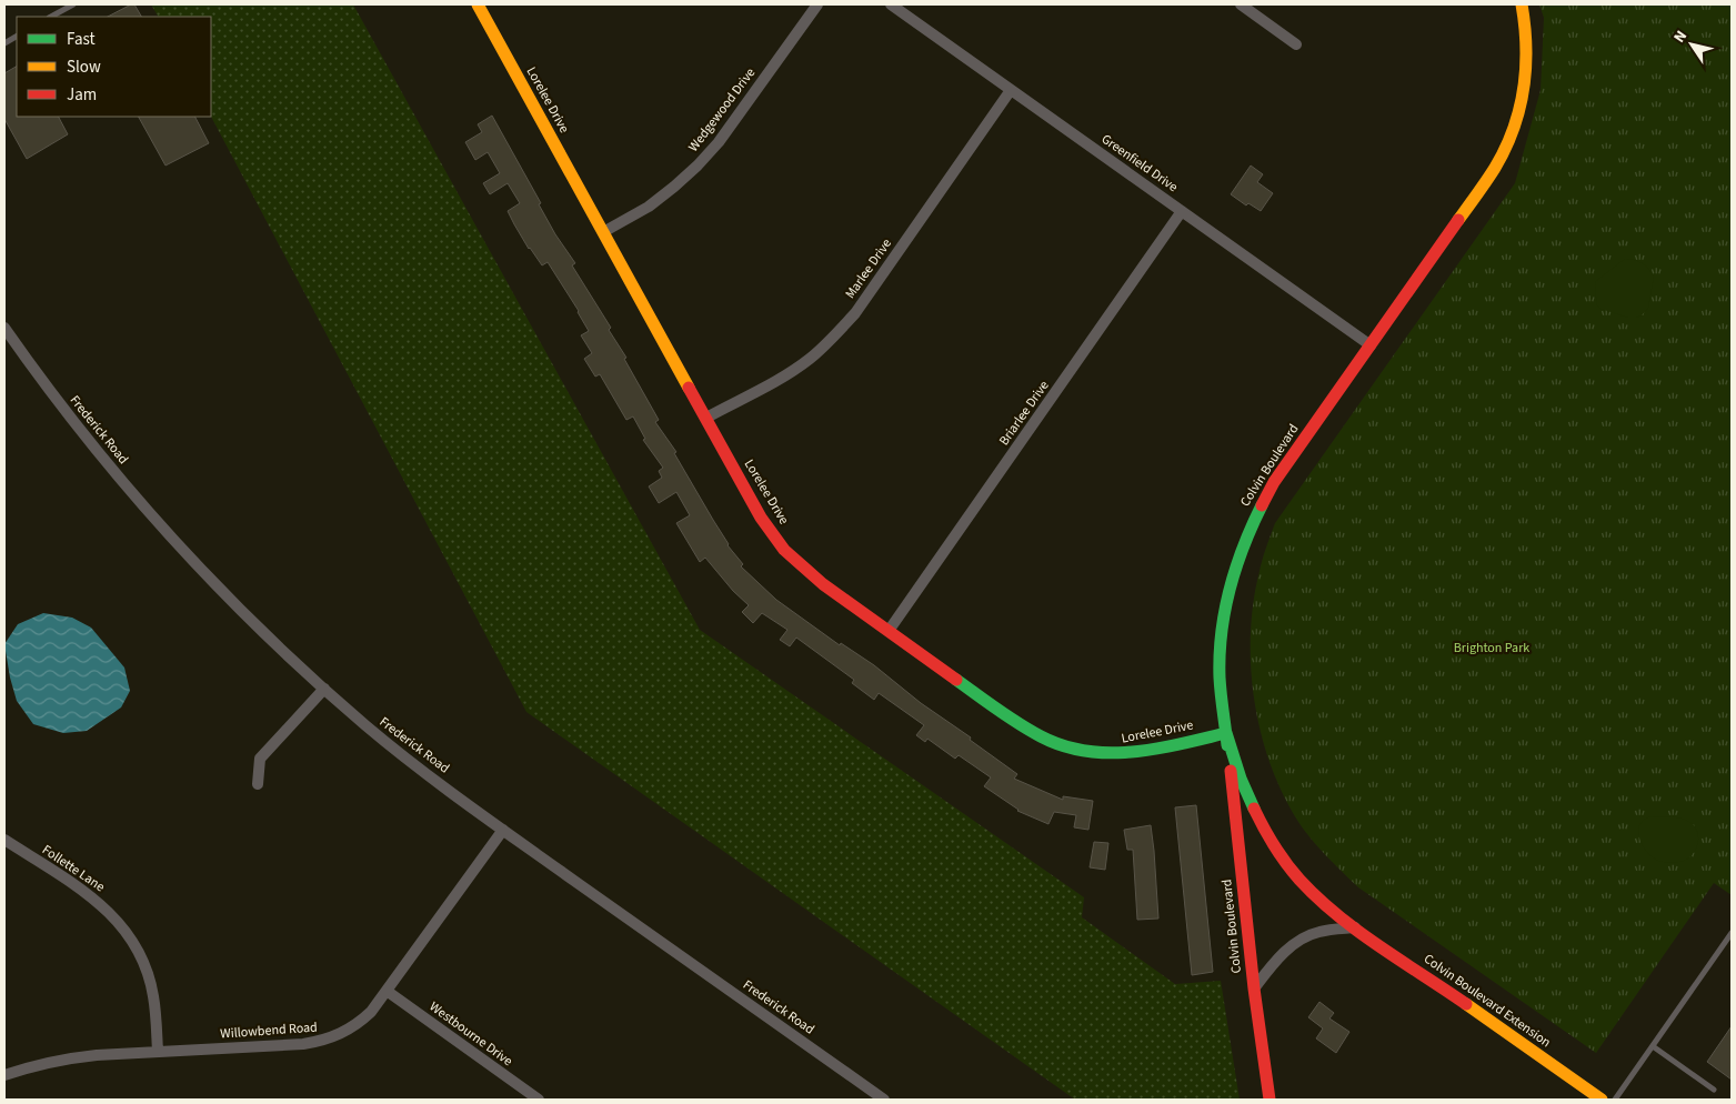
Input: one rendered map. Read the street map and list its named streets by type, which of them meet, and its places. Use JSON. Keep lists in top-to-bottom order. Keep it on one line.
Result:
{"streets":{"street":["Lorelee Drive","Wedgewood Drive","Greenfield Drive","Marlee Drive","Briarlee Drive","Frederick Road","Colvin Boulevard","Follette Lane","Colvin Boulevard Extension","Willowbend Road","Westbourne Drive"]},"crossings":[["Lorelee Drive","Wedgewood Drive"],["Lorelee Drive","Marlee Drive"],["Lorelee Drive","Briarlee Drive"],["Lorelee Drive","Colvin Boulevard"],["Lorelee Drive","Colvin Boulevard Extension"],["Greenfield Drive","Marlee Drive"],["Greenfield Drive","Briarlee Drive"],["Greenfield Drive","Colvin Boulevard"],["Frederick Road","Willowbend Road"],["Colvin Boulevard","Colvin Boulevard Extension"],["Follette Lane","Willowbend Road"],["Willowbend Road","Westbourne Drive"]],"parks":["Brighton Park"],"legend":["Fast","Slow","Jam"],"north":"top left"}
